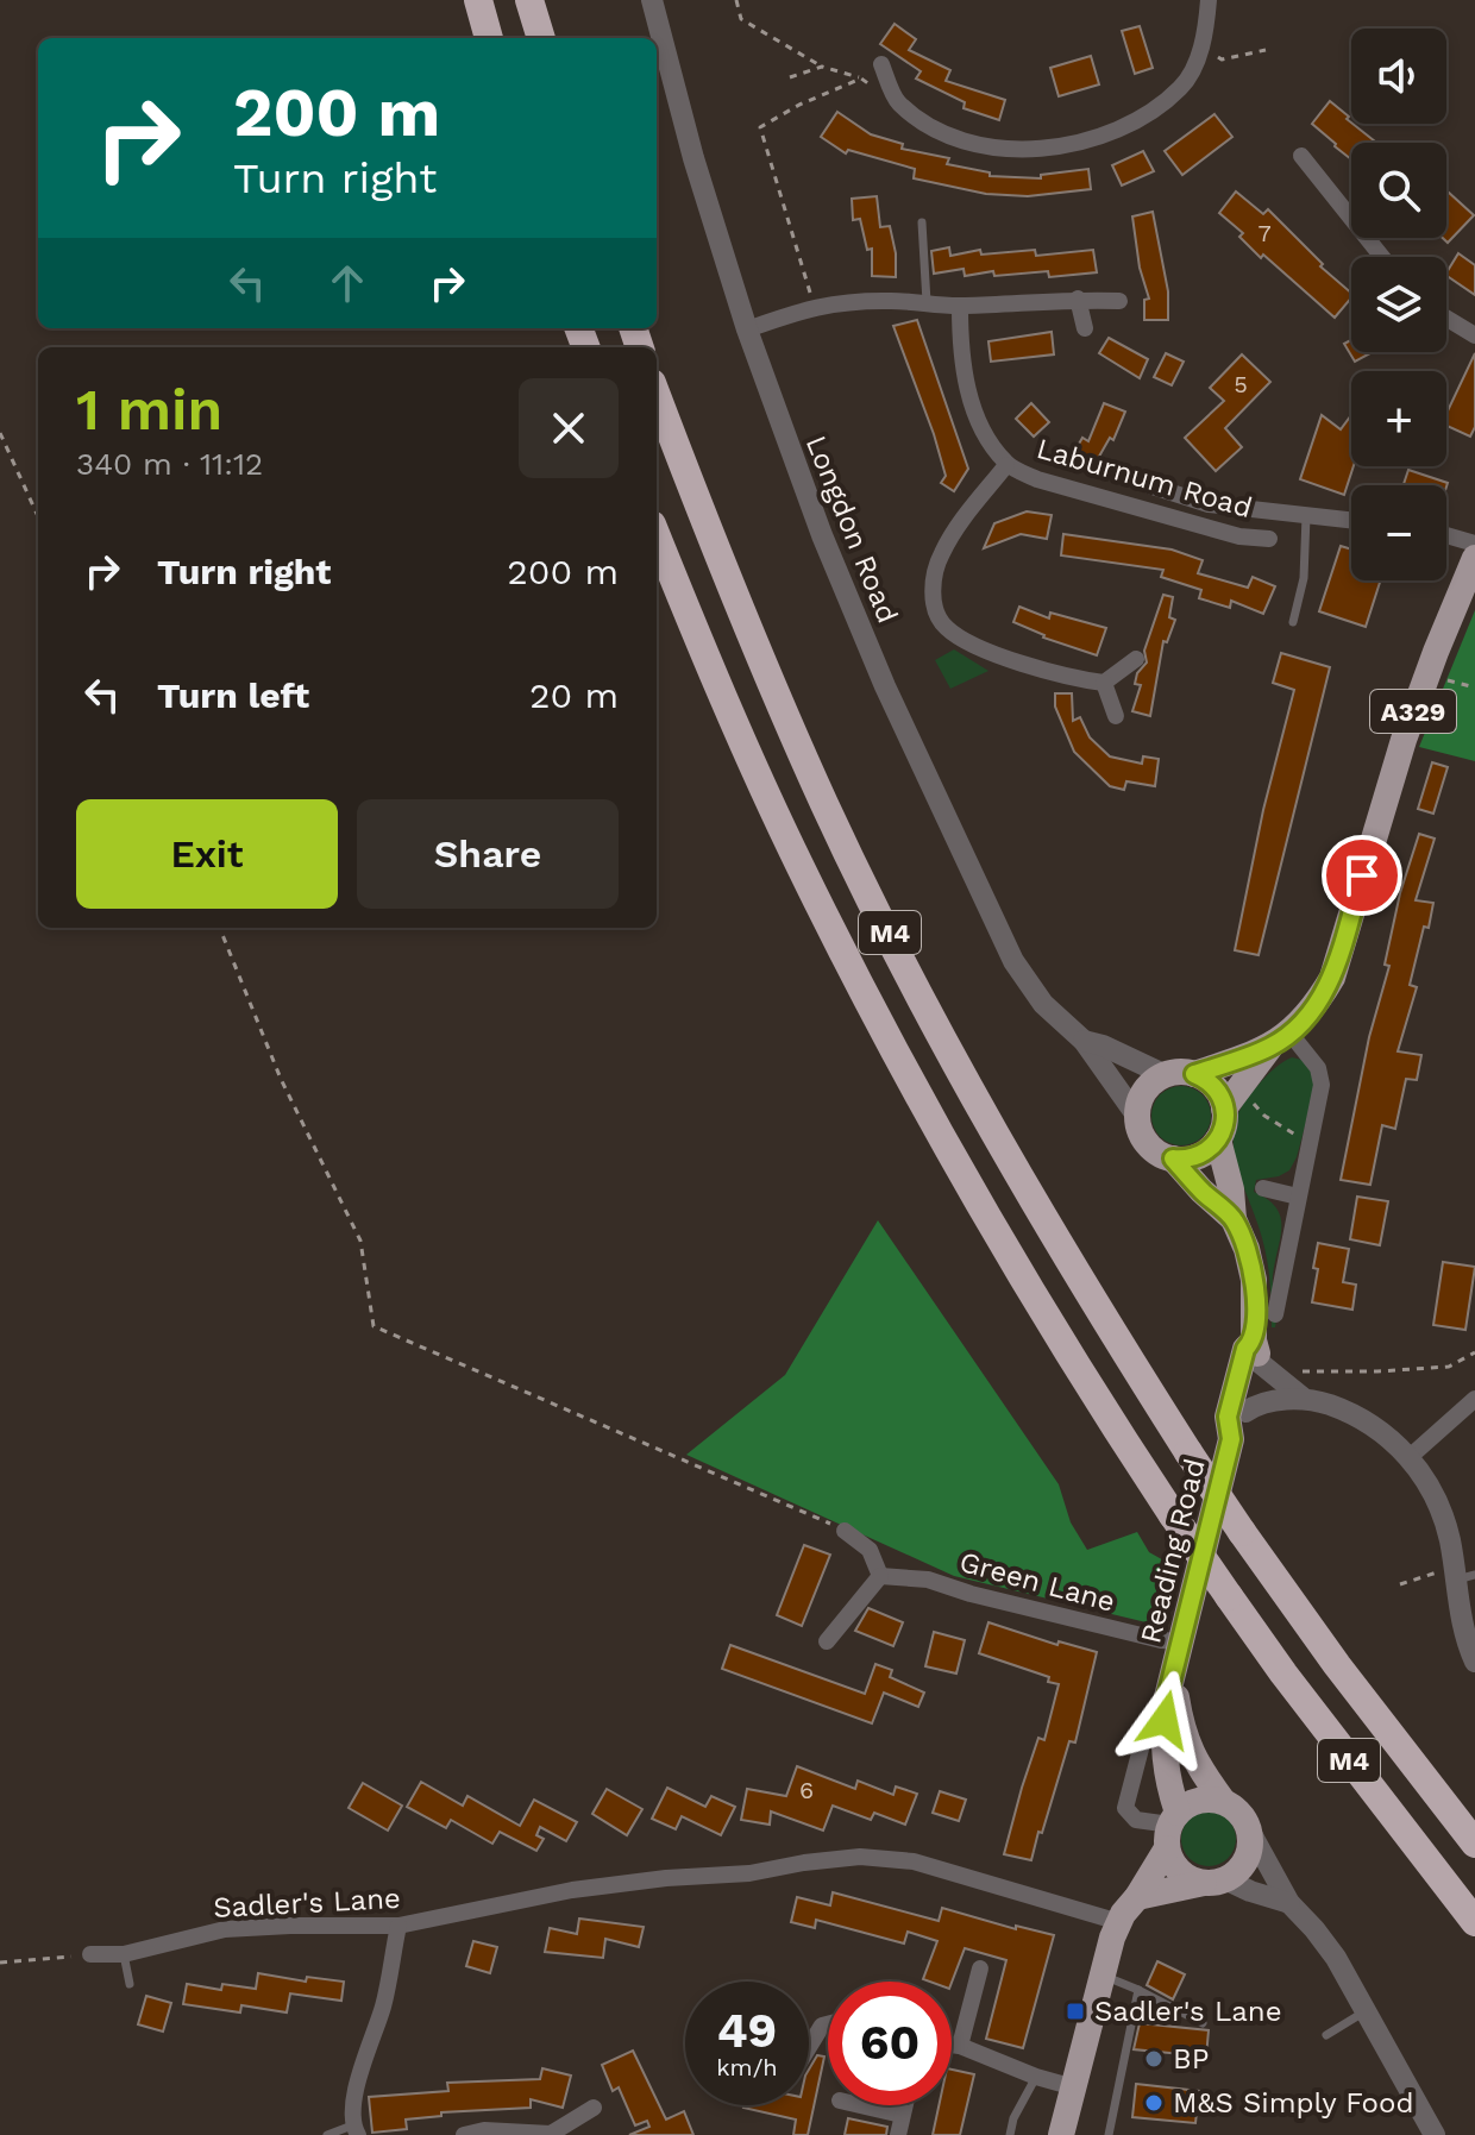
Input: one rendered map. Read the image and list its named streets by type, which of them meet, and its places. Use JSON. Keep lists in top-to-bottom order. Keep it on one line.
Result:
{"streets":{"highway":["M4"],"main road":["A329","Reading Road"],"street":["Laburnum Road","Longdon Road","Green Lane","Sadler's Lane"]},"crossings":[["Longdon Road","A329"],["Longdon Road","Reading Road"],["A329","Reading Road"],["Reading Road","Green Lane"]],"places":{"transit":["Sadler's Lane"],"other":["BP","M&S Simply Food"]},"house_numbers":["7","5","6"],"page":{"map_buttons":["+","−"],"turn":["200 m","Turn right"],"heading":["1 min","340 m · 11:12"],"list":[{"name":"Turn right","value":"200 m"},{"name":"Turn left","value":"20 m"}],"buttons":["Exit","Share"],"speed":"49 km/h","limit":"60"}}
